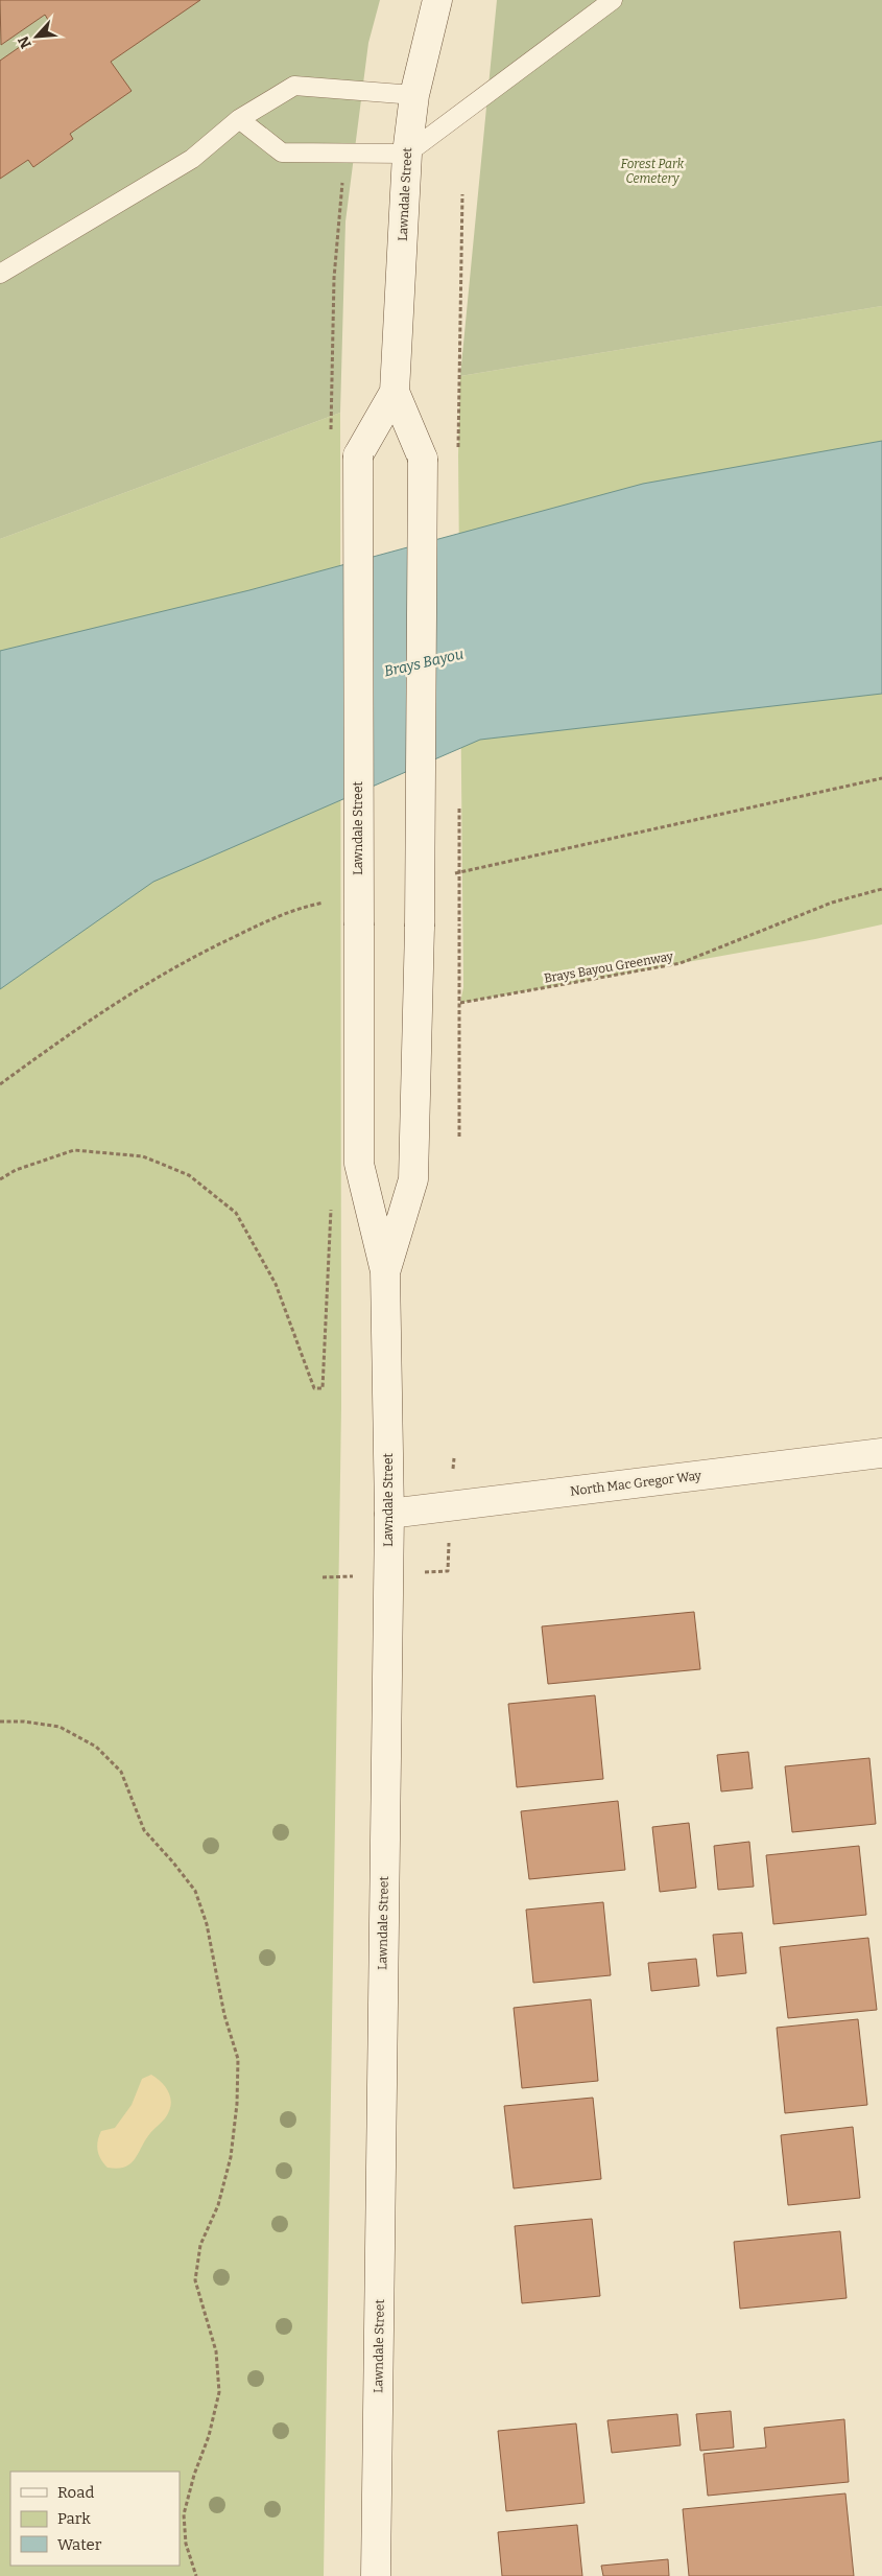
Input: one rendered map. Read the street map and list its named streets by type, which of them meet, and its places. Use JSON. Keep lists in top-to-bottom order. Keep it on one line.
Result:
{"streets":{"main road":["Lawndale Street","North Mac Gregor Way"],"path":["Brays Bayou Greenway"]},"crossings":[["Lawndale Street","North Mac Gregor Way"]],"water":["Brays Bayou"],"parks":["Forest Park Cemetery"],"legend":["Road","Park","Water"],"north":"bottom left"}
